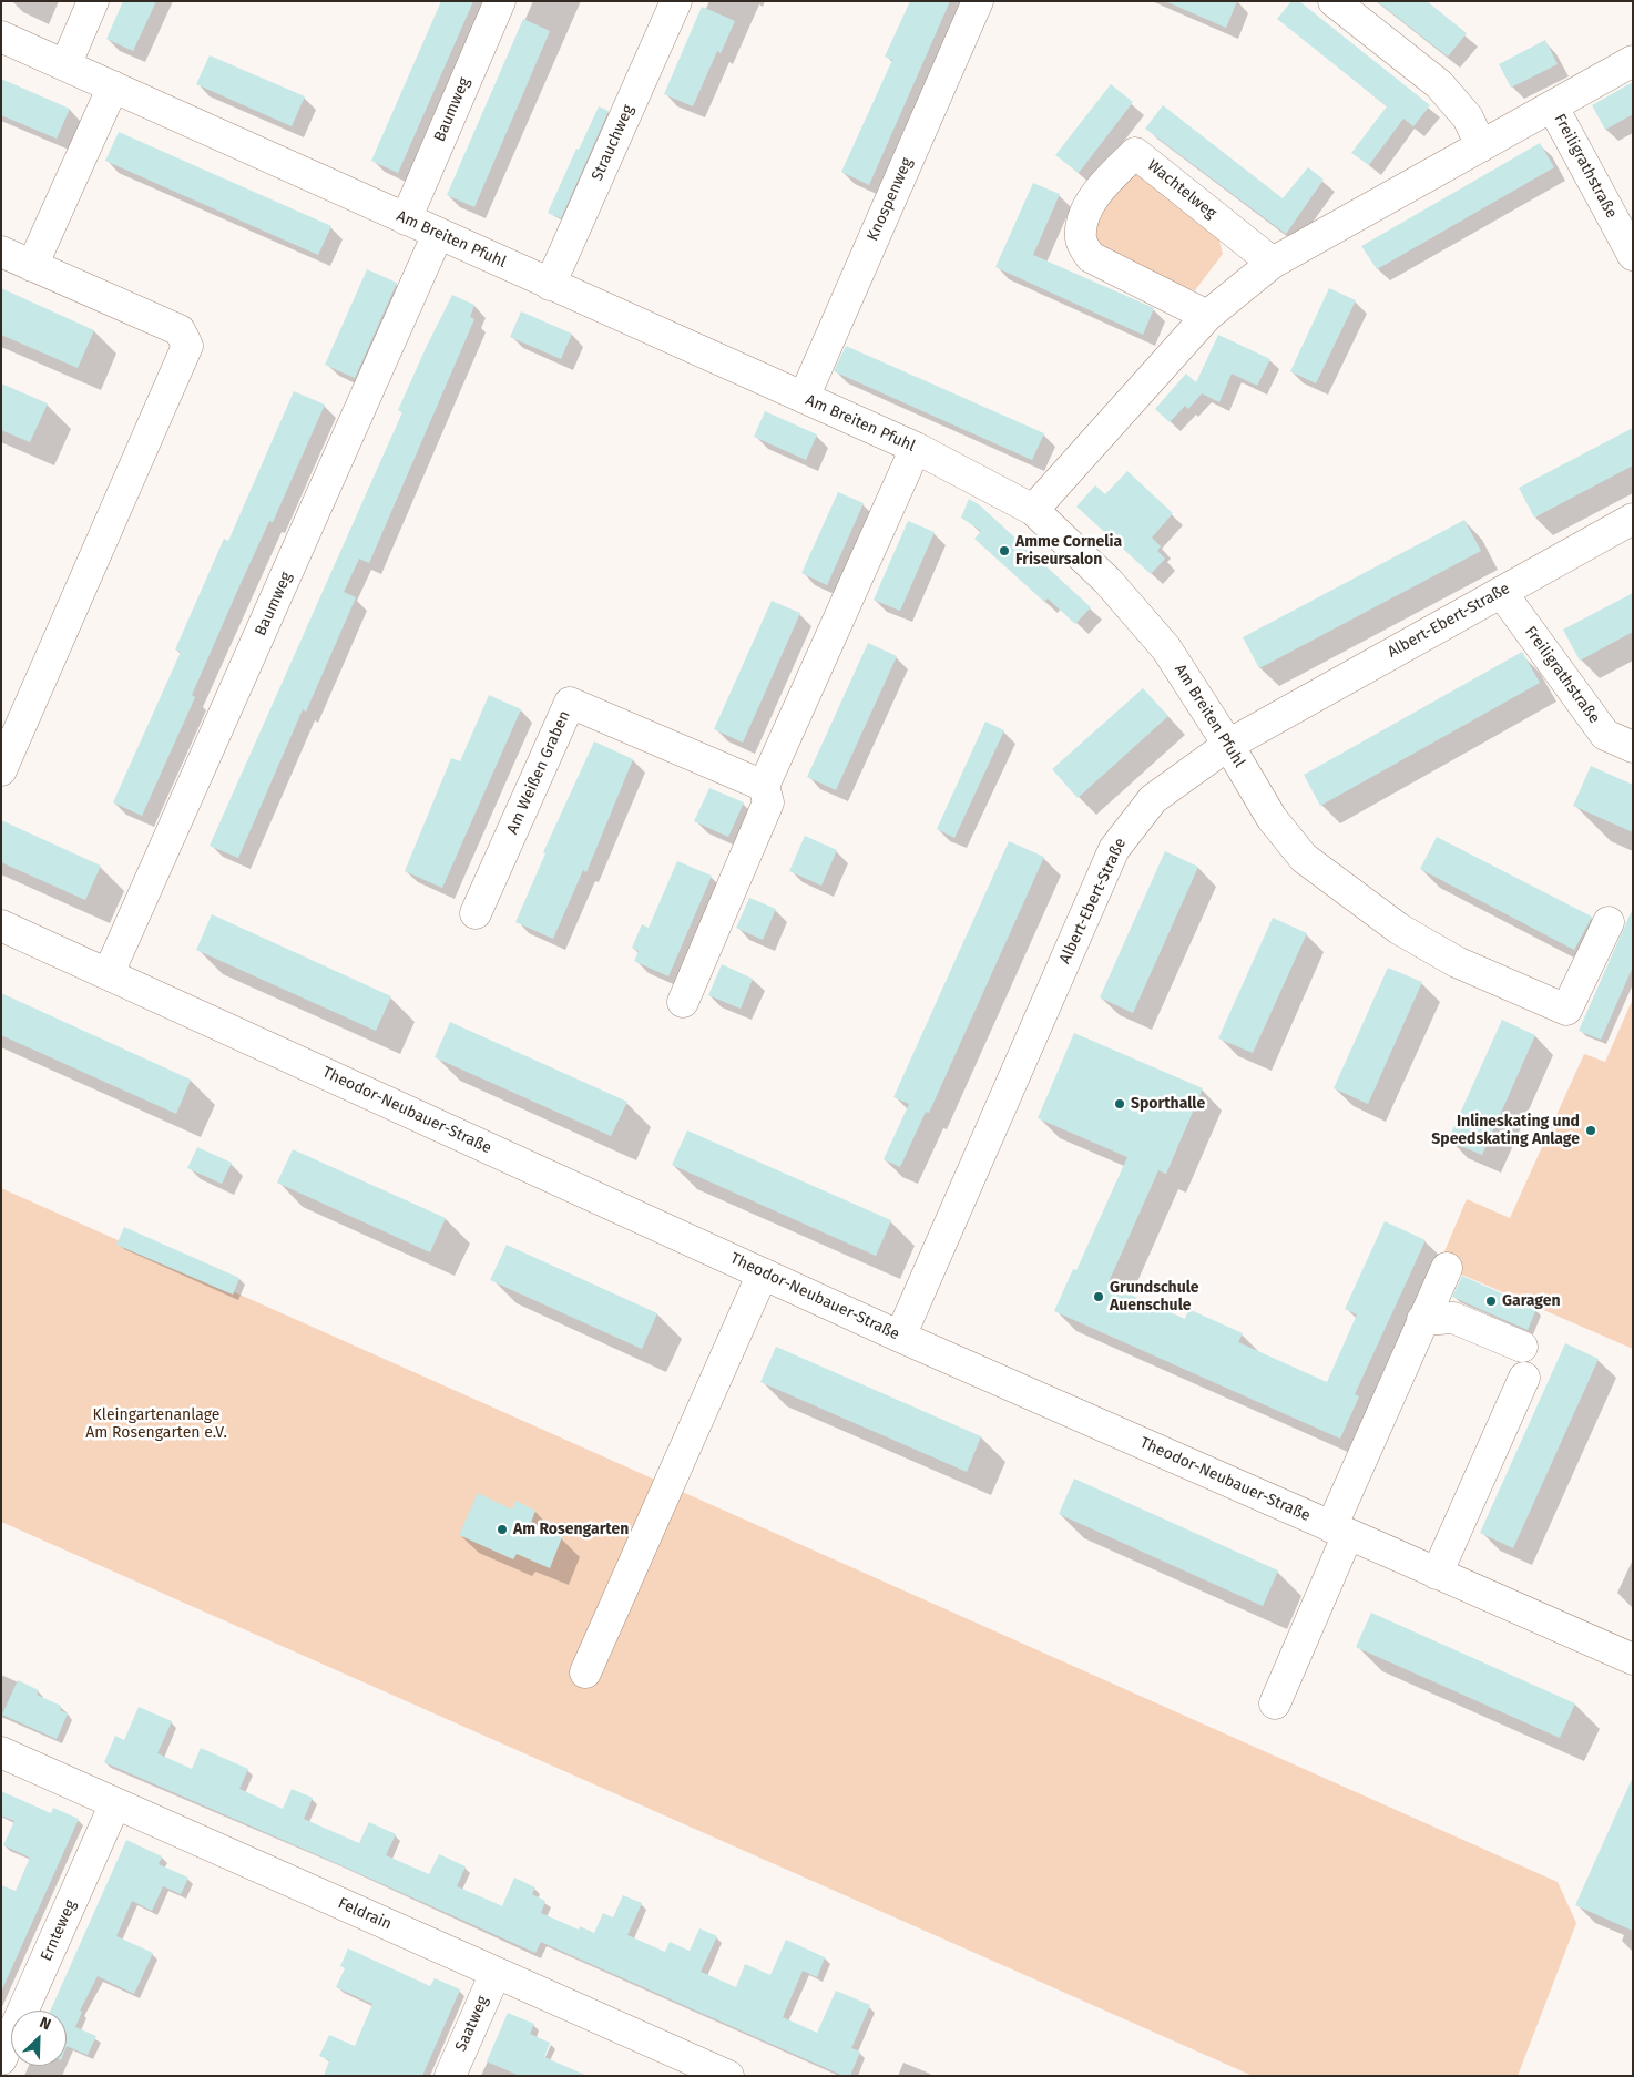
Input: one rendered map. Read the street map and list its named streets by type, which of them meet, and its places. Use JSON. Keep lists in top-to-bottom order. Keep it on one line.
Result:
{"streets":{"street":["Baumweg","Strauchweg","Freiligrathstraße","Wachtelweg","Knospenweg","Am Breiten Pfuhl","Albert-Ebert-Straße","Am Weißen Graben","Theodor-Neubauer-Straße","Feldrain","Ernteweg","Saatweg"]},"crossings":[["Baumweg","Am Breiten Pfuhl"],["Baumweg","Theodor-Neubauer-Straße"],["Strauchweg","Am Breiten Pfuhl"],["Freiligrathstraße","Albert-Ebert-Straße"],["Knospenweg","Am Breiten Pfuhl"],["Am Breiten Pfuhl","Albert-Ebert-Straße"],["Albert-Ebert-Straße","Theodor-Neubauer-Straße"],["Feldrain","Ernteweg"],["Feldrain","Saatweg"]],"parks":["Kleingartenanlage Am Rosengarten e.V."],"places":["Amme Cornelia Friseursalon","Sporthalle","Inlineskating und Speedskating Anlage","Grundschule Auenschule","Garagen","Am Rosengarten"],"north":"top right"}
